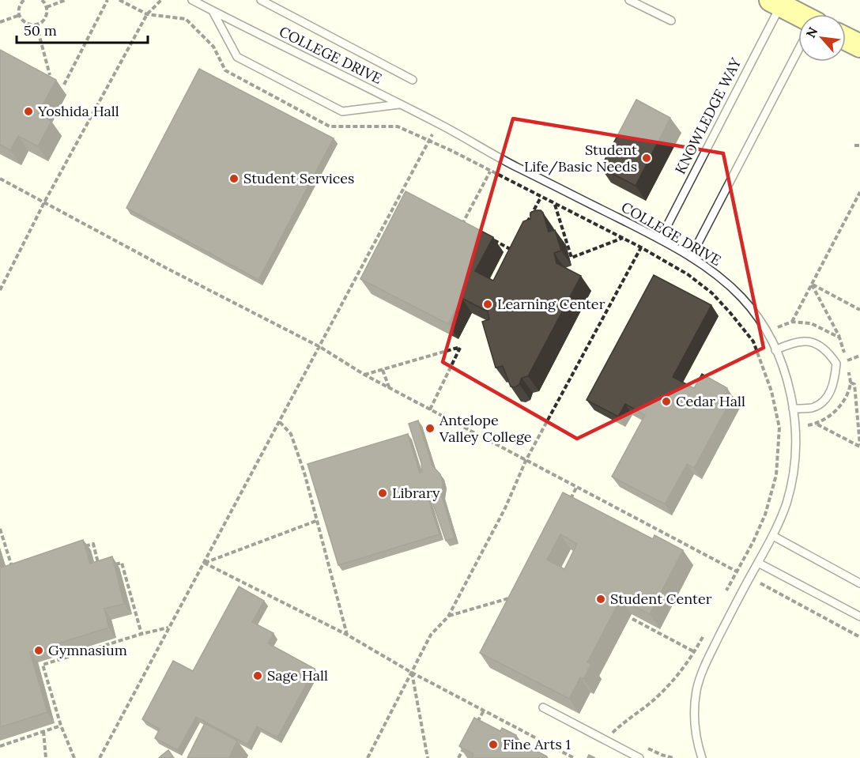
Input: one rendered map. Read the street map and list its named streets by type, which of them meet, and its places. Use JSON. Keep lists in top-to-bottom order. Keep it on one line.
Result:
{"streets":{"lane":["COLLEGE DRIVE","KNOWLEDGE WAY"]},"crossings":[["COLLEGE DRIVE","KNOWLEDGE WAY"]],"places":["Yoshida Hall","Student Life/Basic Needs","Student Services","Learning Center","Cedar Hall","Antelope Valley College","Library","Student Center","Gymnasium","Sage Hall","Fine Arts 1"],"scale_bar":"50 m","north":"top left"}
